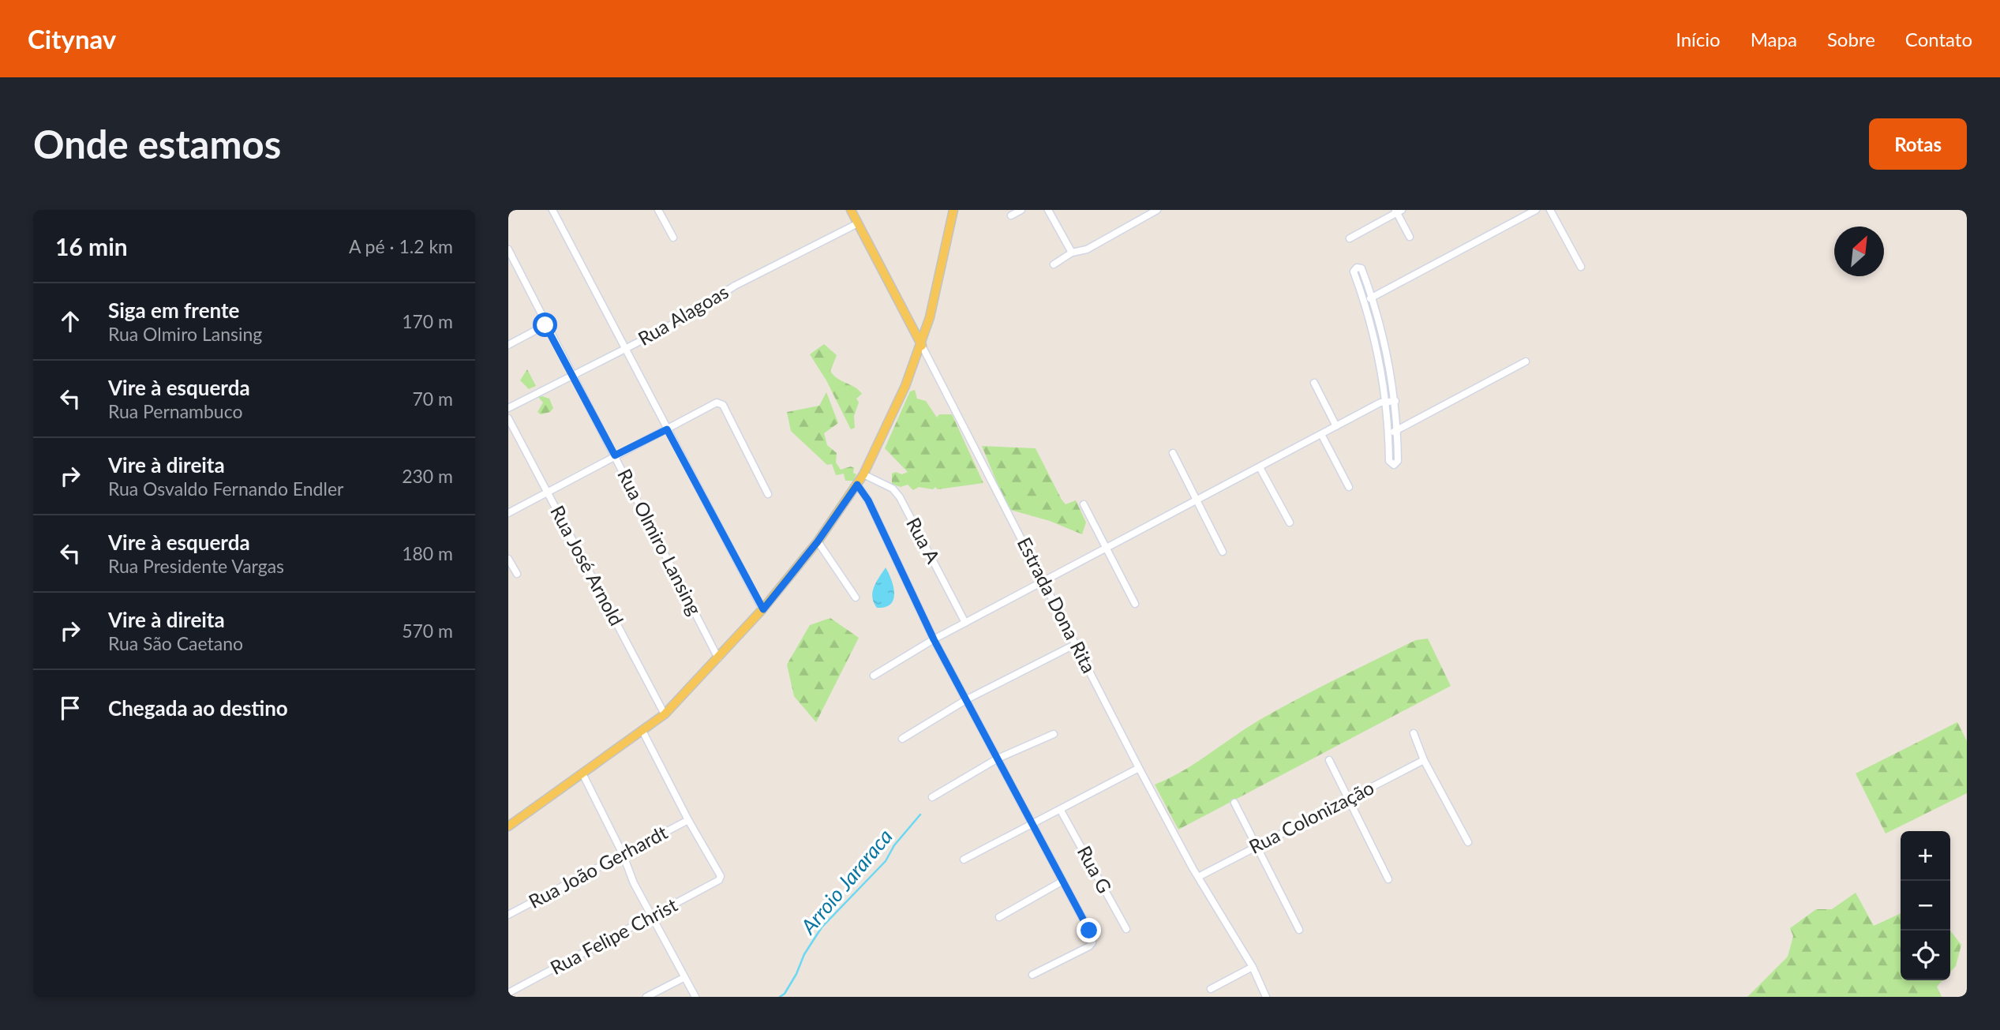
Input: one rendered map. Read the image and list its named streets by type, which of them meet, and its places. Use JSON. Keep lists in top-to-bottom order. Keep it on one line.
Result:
{"streets":{"main road":["Estrada Dona Rita"],"street":["Rua Alagoas","Rua A","Rua Olmiro Lansing","Rua José Arnold","Rua Colonização","Rua João Gerhardt","Rua G","Rua Felipe Christ"]},"crossings":[["Rua Alagoas","Rua Olmiro Lansing"],["Rua Alagoas","Estrada Dona Rita"],["Estrada Dona Rita","Rua Colonização"],["Rua João Gerhardt","Rua Felipe Christ"]],"water":["Arroio Jararaca"],"north":"top right","page":{"header":"Citynav","nav":["Início","Mapa","Sobre","Contato"],"buttons":"Rotas","title":"Onde estamos","heading":["16 min","A pé · 1.2 km"],"list":[["Siga em frente","Rua Olmiro Lansing","170 m"],["Vire à esquerda","Rua Pernambuco","70 m"],["Vire à direita","Rua Osvaldo Fernando Endler","230 m"],["Vire à esquerda","Rua Presidente Vargas","180 m"],["Vire à direita","Rua São Caetano","570 m"],"Chegada ao destino"],"map_buttons":["+","−"]}}
